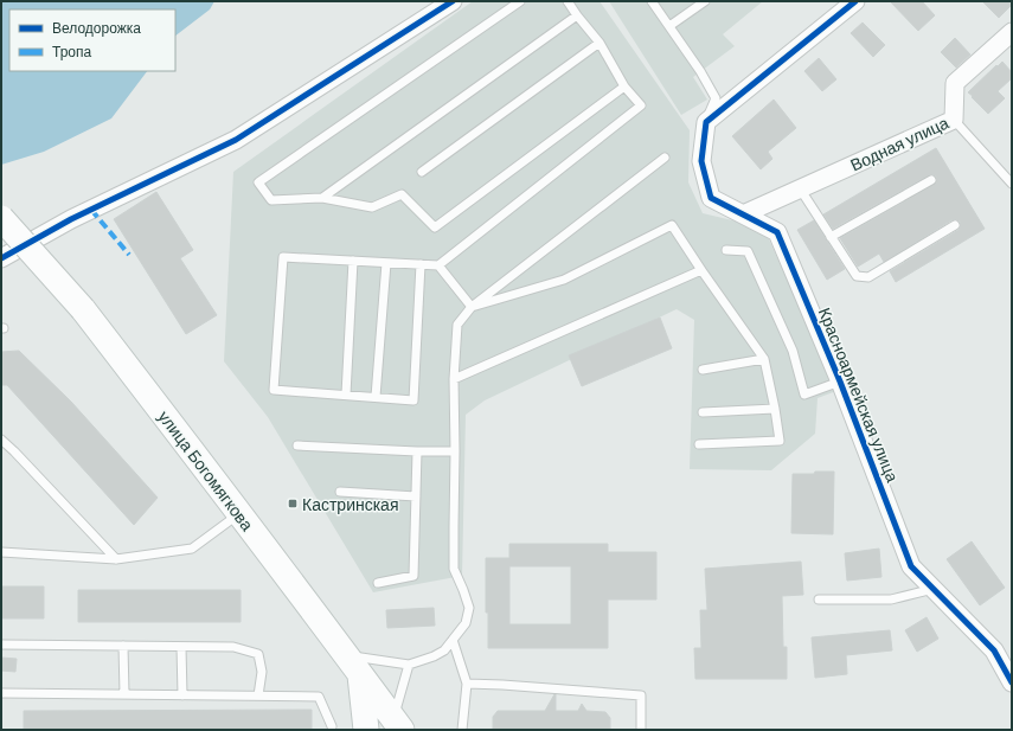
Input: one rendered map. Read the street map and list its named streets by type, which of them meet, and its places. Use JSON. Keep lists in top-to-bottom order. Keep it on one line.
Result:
{"streets":{"main road":["улица Богомягкова"],"street":["Водная улица","Красноармейская улица"]},"crossings":[["Водная улица","Красноармейская улица"]],"places":{"transit":["Кастринская"]},"legend":["Велодорожка","Тропа"]}
